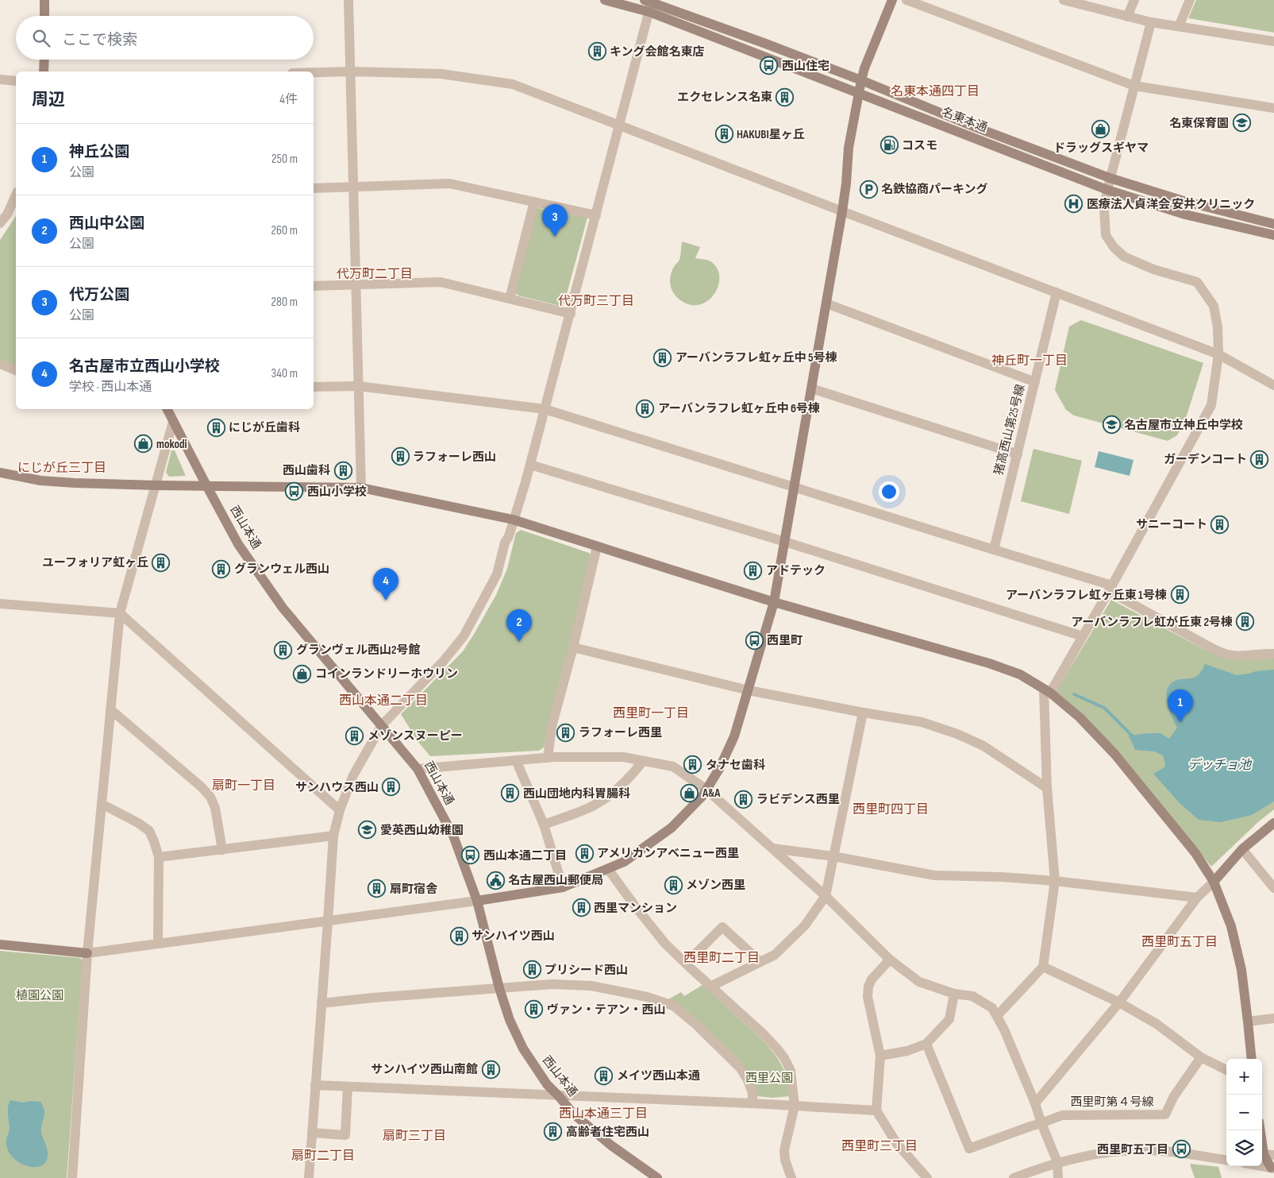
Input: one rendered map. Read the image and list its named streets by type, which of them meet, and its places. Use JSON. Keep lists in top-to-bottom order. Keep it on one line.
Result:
{"streets":{"street":["名東本通","猪高西山第25号線","西山本通","西里町第４号線"]},"districts":["名東本通四丁目","代万町二丁目","代万町三丁目","神丘町一丁目","にじが丘三丁目","西山本通二丁目","西里町一丁目","扇町一丁目","西里町四丁目","西里町五丁目","西里町二丁目","西山本通三丁目","扇町三丁目","西里町三丁目","扇町二丁目"],"water":["デッチョ池"],"parks":["植園公園","西里公園"],"places":{"building":["キング会館名東店","エクセレンス名東","HAKUBI星ヶ丘","アーバンラフレ虹ヶ丘中 5号棟","アーバンラフレ虹ヶ丘中 6号棟","にじが丘歯科","ラフォーレ西山","ガーデンコート","西山歯科","サニーコート","ユーフォリア虹ヶ丘","グランウェル西山","アドテック","アーバンラフレ虹ヶ丘東 1号棟","アーバンラフレ虹が丘東 2号棟","グランヴェル西山2号館","ラフォーレ西里","メゾンスヌーピー","タナセ歯科","サンハウス西山","西山団地内科胃腸科","ラビデンス西里","アメリカンアベニュー西里","メゾン西里","扇町宿舎","西里マンション","サンハイツ西山","プリシード西山","ヴァン・テアン・西山","サンハイツ西山南館","メイツ西山本通","高齢者住宅西山"],"bus stop":["西山住宅","西山小学校","西里町","西山本通二丁目","西里町五丁目"],"school or university":["名東保育園","名古屋市立神丘中学校","愛英西山幼稚園"],"shop":["ドラッグスギヤマ","mokodi","コインランドリーホウリン","A&A"],"fuel station":["コスモ"],"parking":["名鉄協商パーキング"],"hospital":["医療法人貞洋会 安井クリニック"],"public building":["名古屋西山郵便局"]},"page":{"search":"ここで検索","heading":["周辺","4件"],"list":[{"mark":"1","name":"神丘公園","note":"公園","value":"250 m"},{"mark":"2","name":"西山中公園","note":"公園","value":"260 m"},{"mark":"3","name":"代万公園","note":"公園","value":"280 m"},{"mark":"4","name":"名古屋市立西山小学校","note":"学校 · 西山本通","value":"340 m"}],"pins":["3","4","2","1"],"map_buttons":["+","−"]}}
